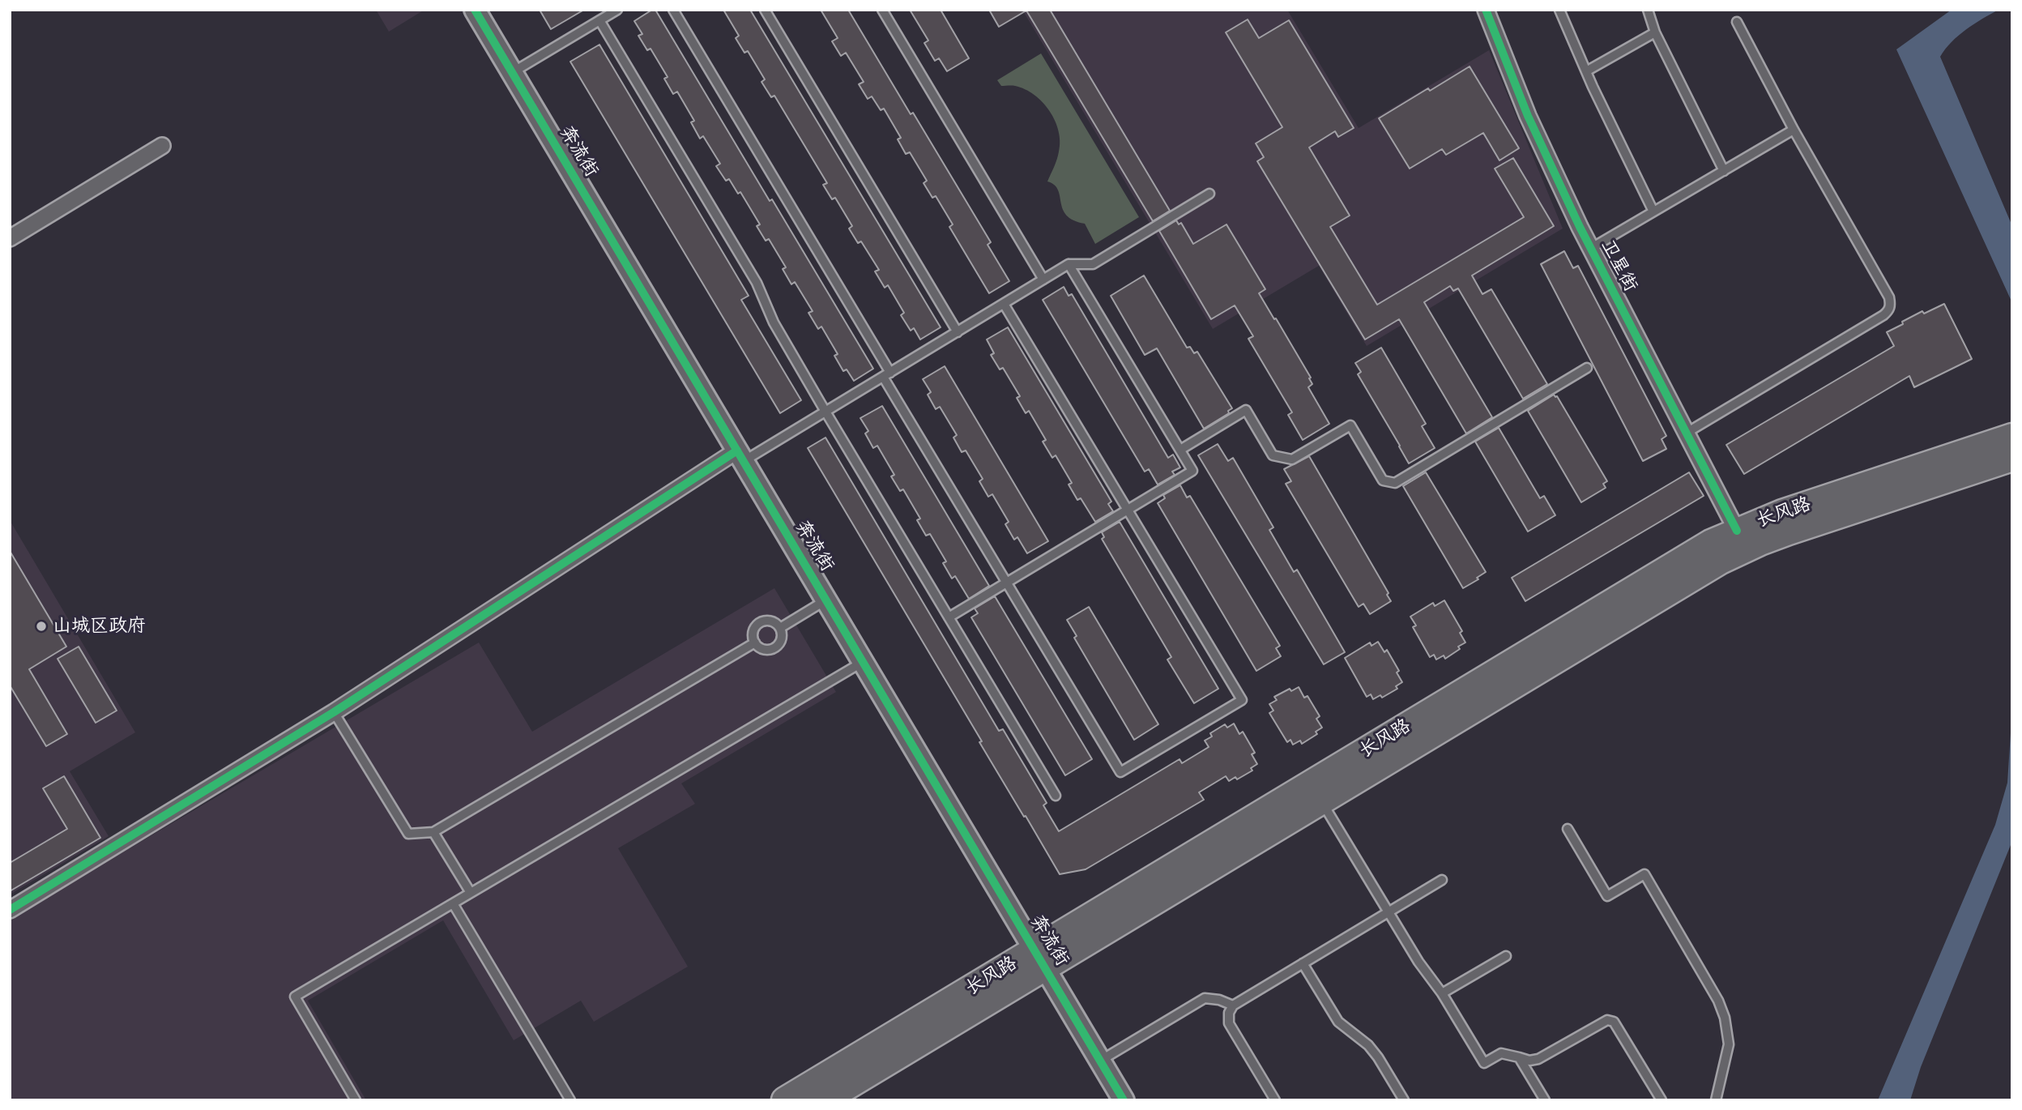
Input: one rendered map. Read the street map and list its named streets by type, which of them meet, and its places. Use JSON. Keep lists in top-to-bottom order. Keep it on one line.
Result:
{"streets":{"main road":["长风路"],"street":["奔流街","卫星街"]},"crossings":[["奔流街","长风路"],["卫星街","长风路"]],"places":["山城区政府"]}
